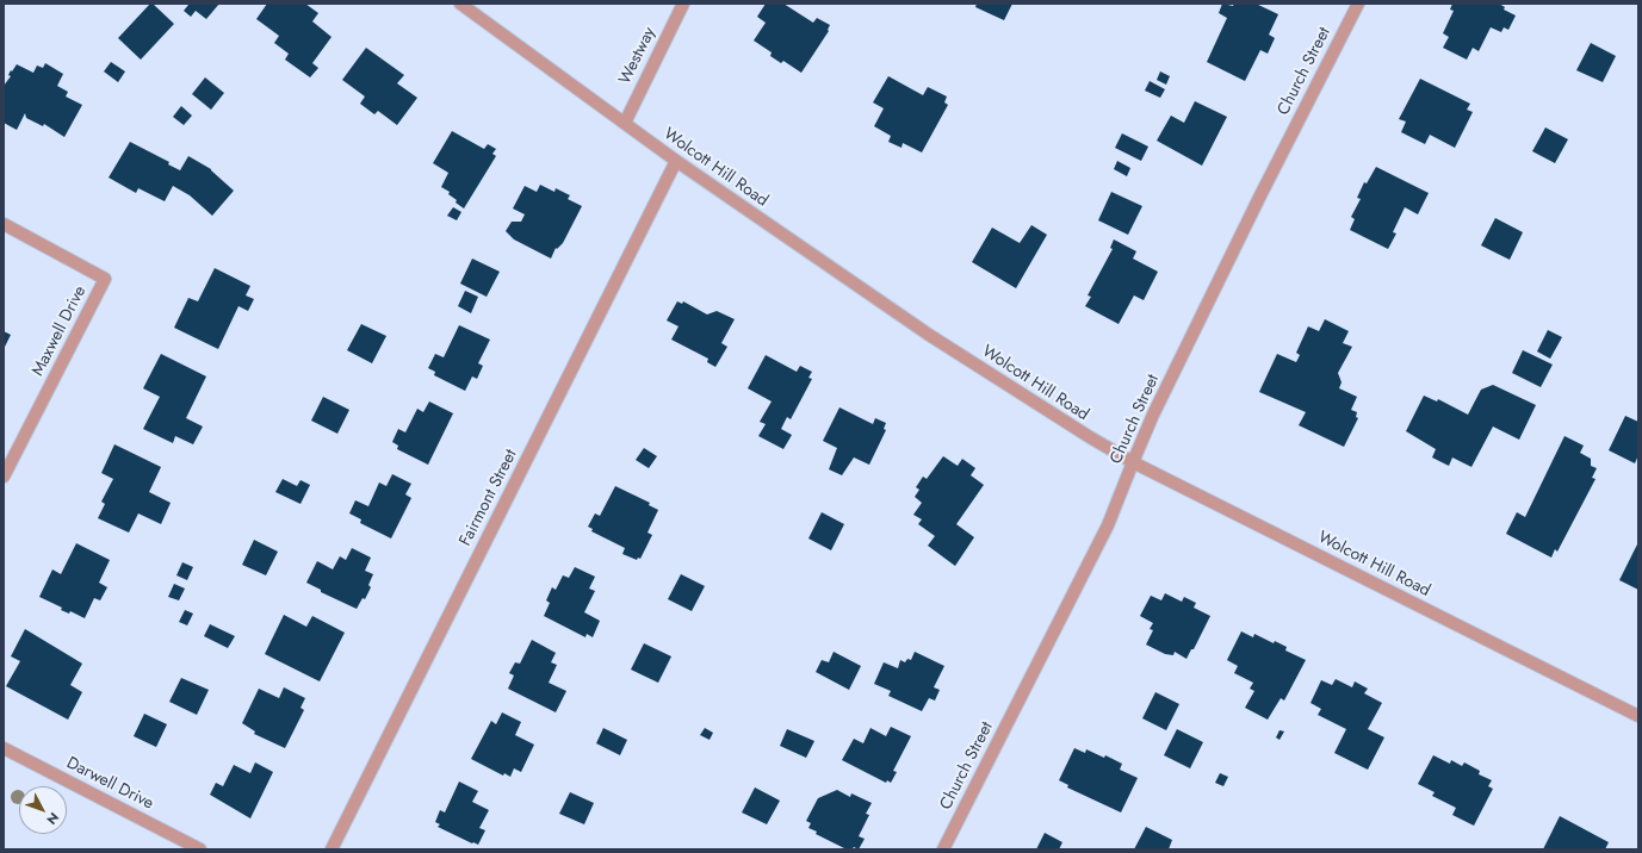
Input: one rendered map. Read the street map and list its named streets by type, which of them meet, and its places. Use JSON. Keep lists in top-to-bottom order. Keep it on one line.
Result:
{"streets":{"street":["Westway","Church Street","Wolcott Hill Road","Maxwell Drive","Fairmont Street","Darwell Drive"]},"crossings":[["Westway","Wolcott Hill Road"],["Church Street","Wolcott Hill Road"],["Wolcott Hill Road","Fairmont Street"]],"north":"bottom right"}
